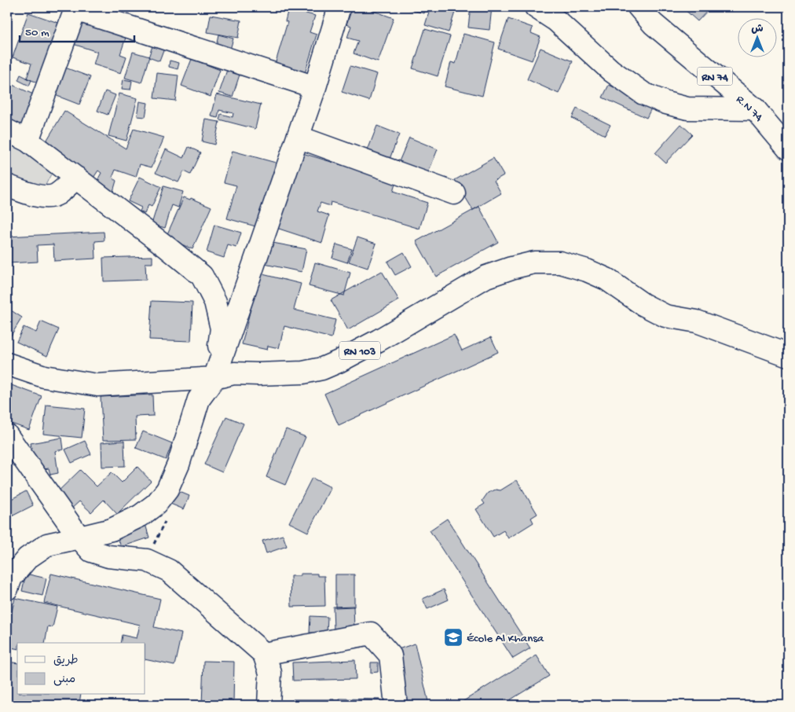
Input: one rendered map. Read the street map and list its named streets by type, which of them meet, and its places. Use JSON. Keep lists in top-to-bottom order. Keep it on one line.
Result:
{"streets":{"street":["RN 74","R.N 74","RN 103"]},"places":{"school or university":["École Al Khansa"]},"legend":["طريق","مبنى"],"scale_bar":"50 m","north":"top"}
